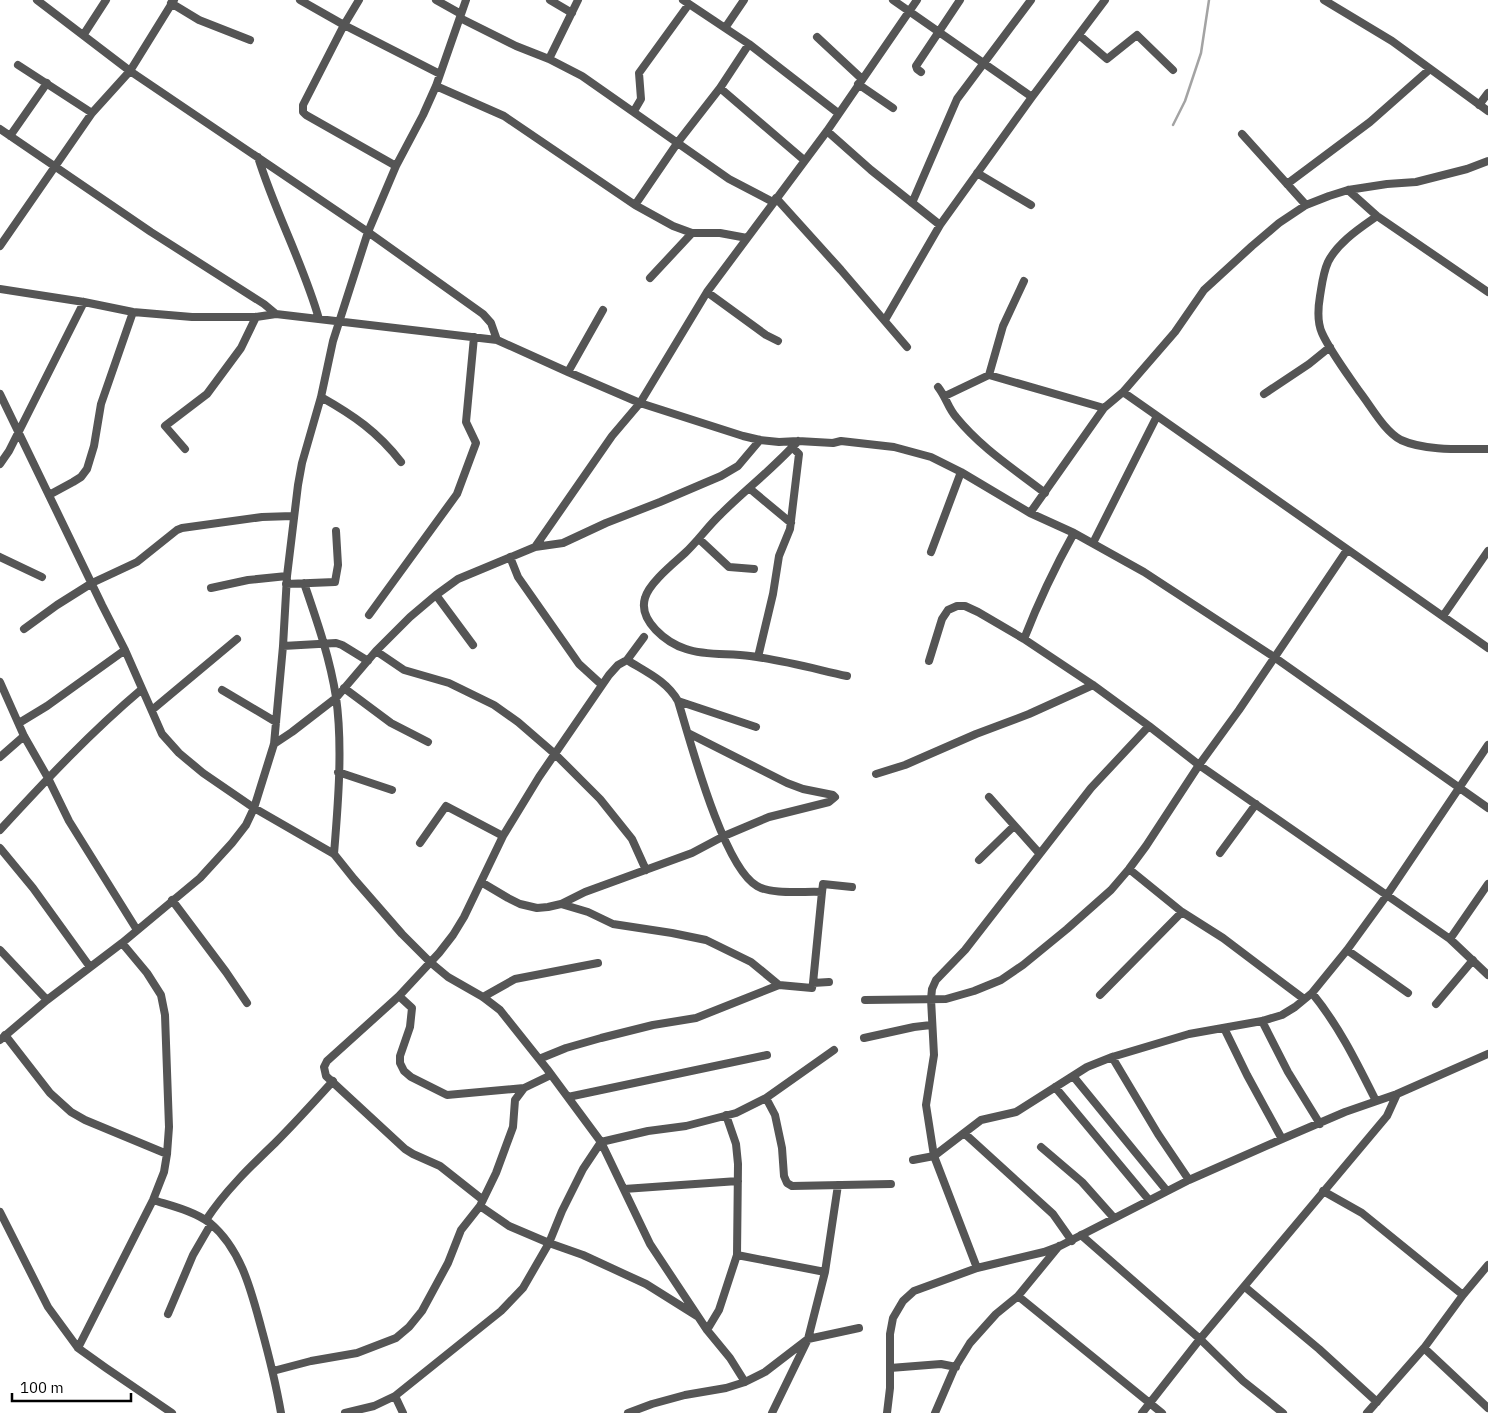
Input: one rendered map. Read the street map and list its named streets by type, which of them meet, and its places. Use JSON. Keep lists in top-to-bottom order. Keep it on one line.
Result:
{"scale_bar":"100 m"}
